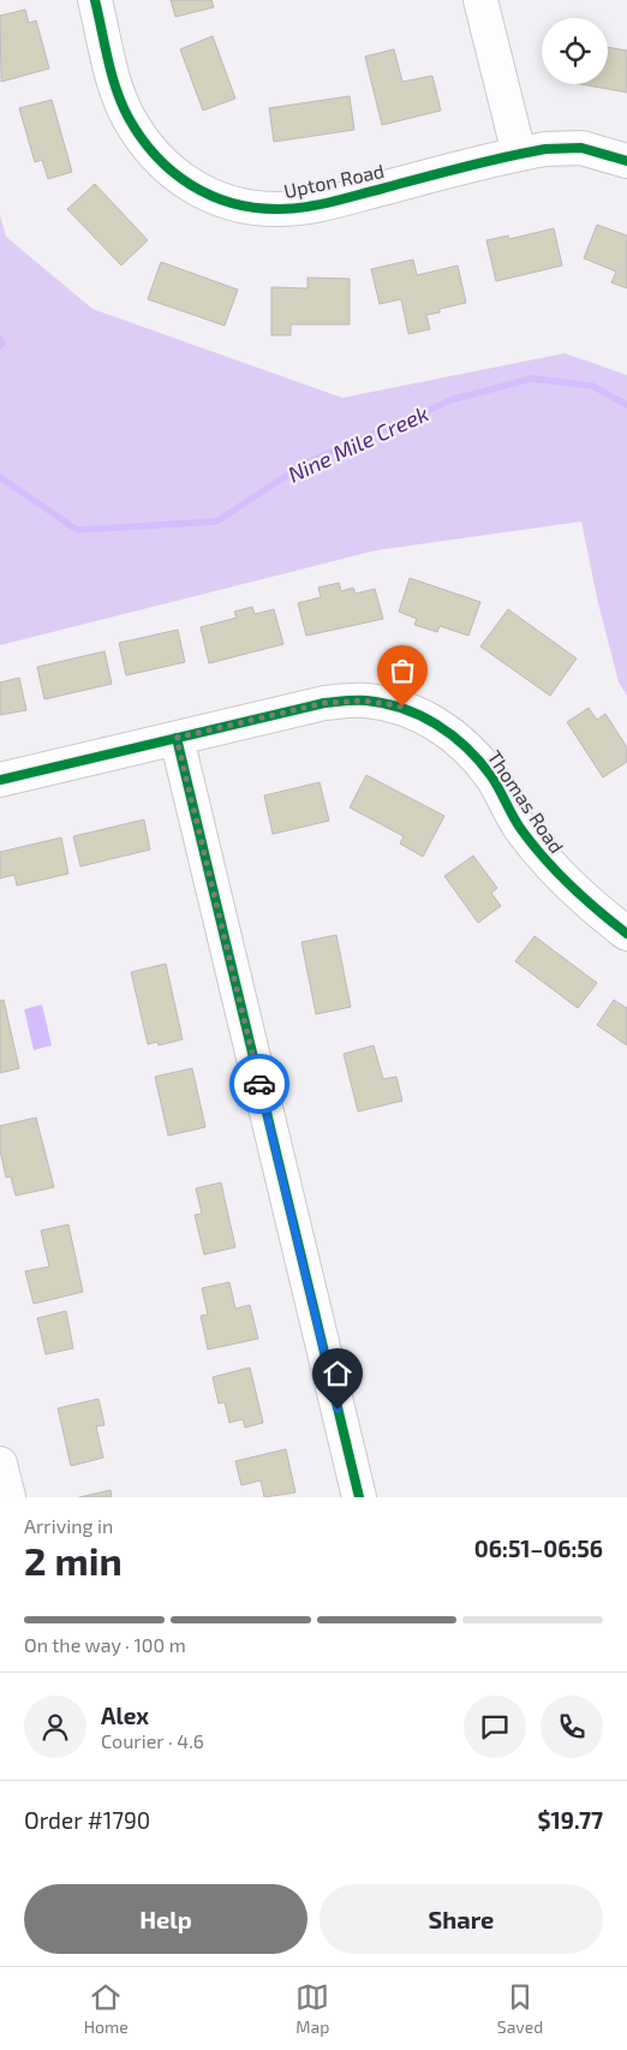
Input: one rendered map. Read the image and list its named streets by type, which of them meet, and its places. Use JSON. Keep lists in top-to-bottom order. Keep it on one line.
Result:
{"streets":{"street":["Upton Road","Thomas Road"]},"water":["Nine Mile Creek"],"page":{"heading":["2 min","Arriving in","06:51–06:56"],"panel":["Alex","Courier · 4.6","Order #1790","$19.77"],"bar":"On the way · 100 m","buttons":["Help","Share"],"tabs":["Home","Map","Saved"]}}
